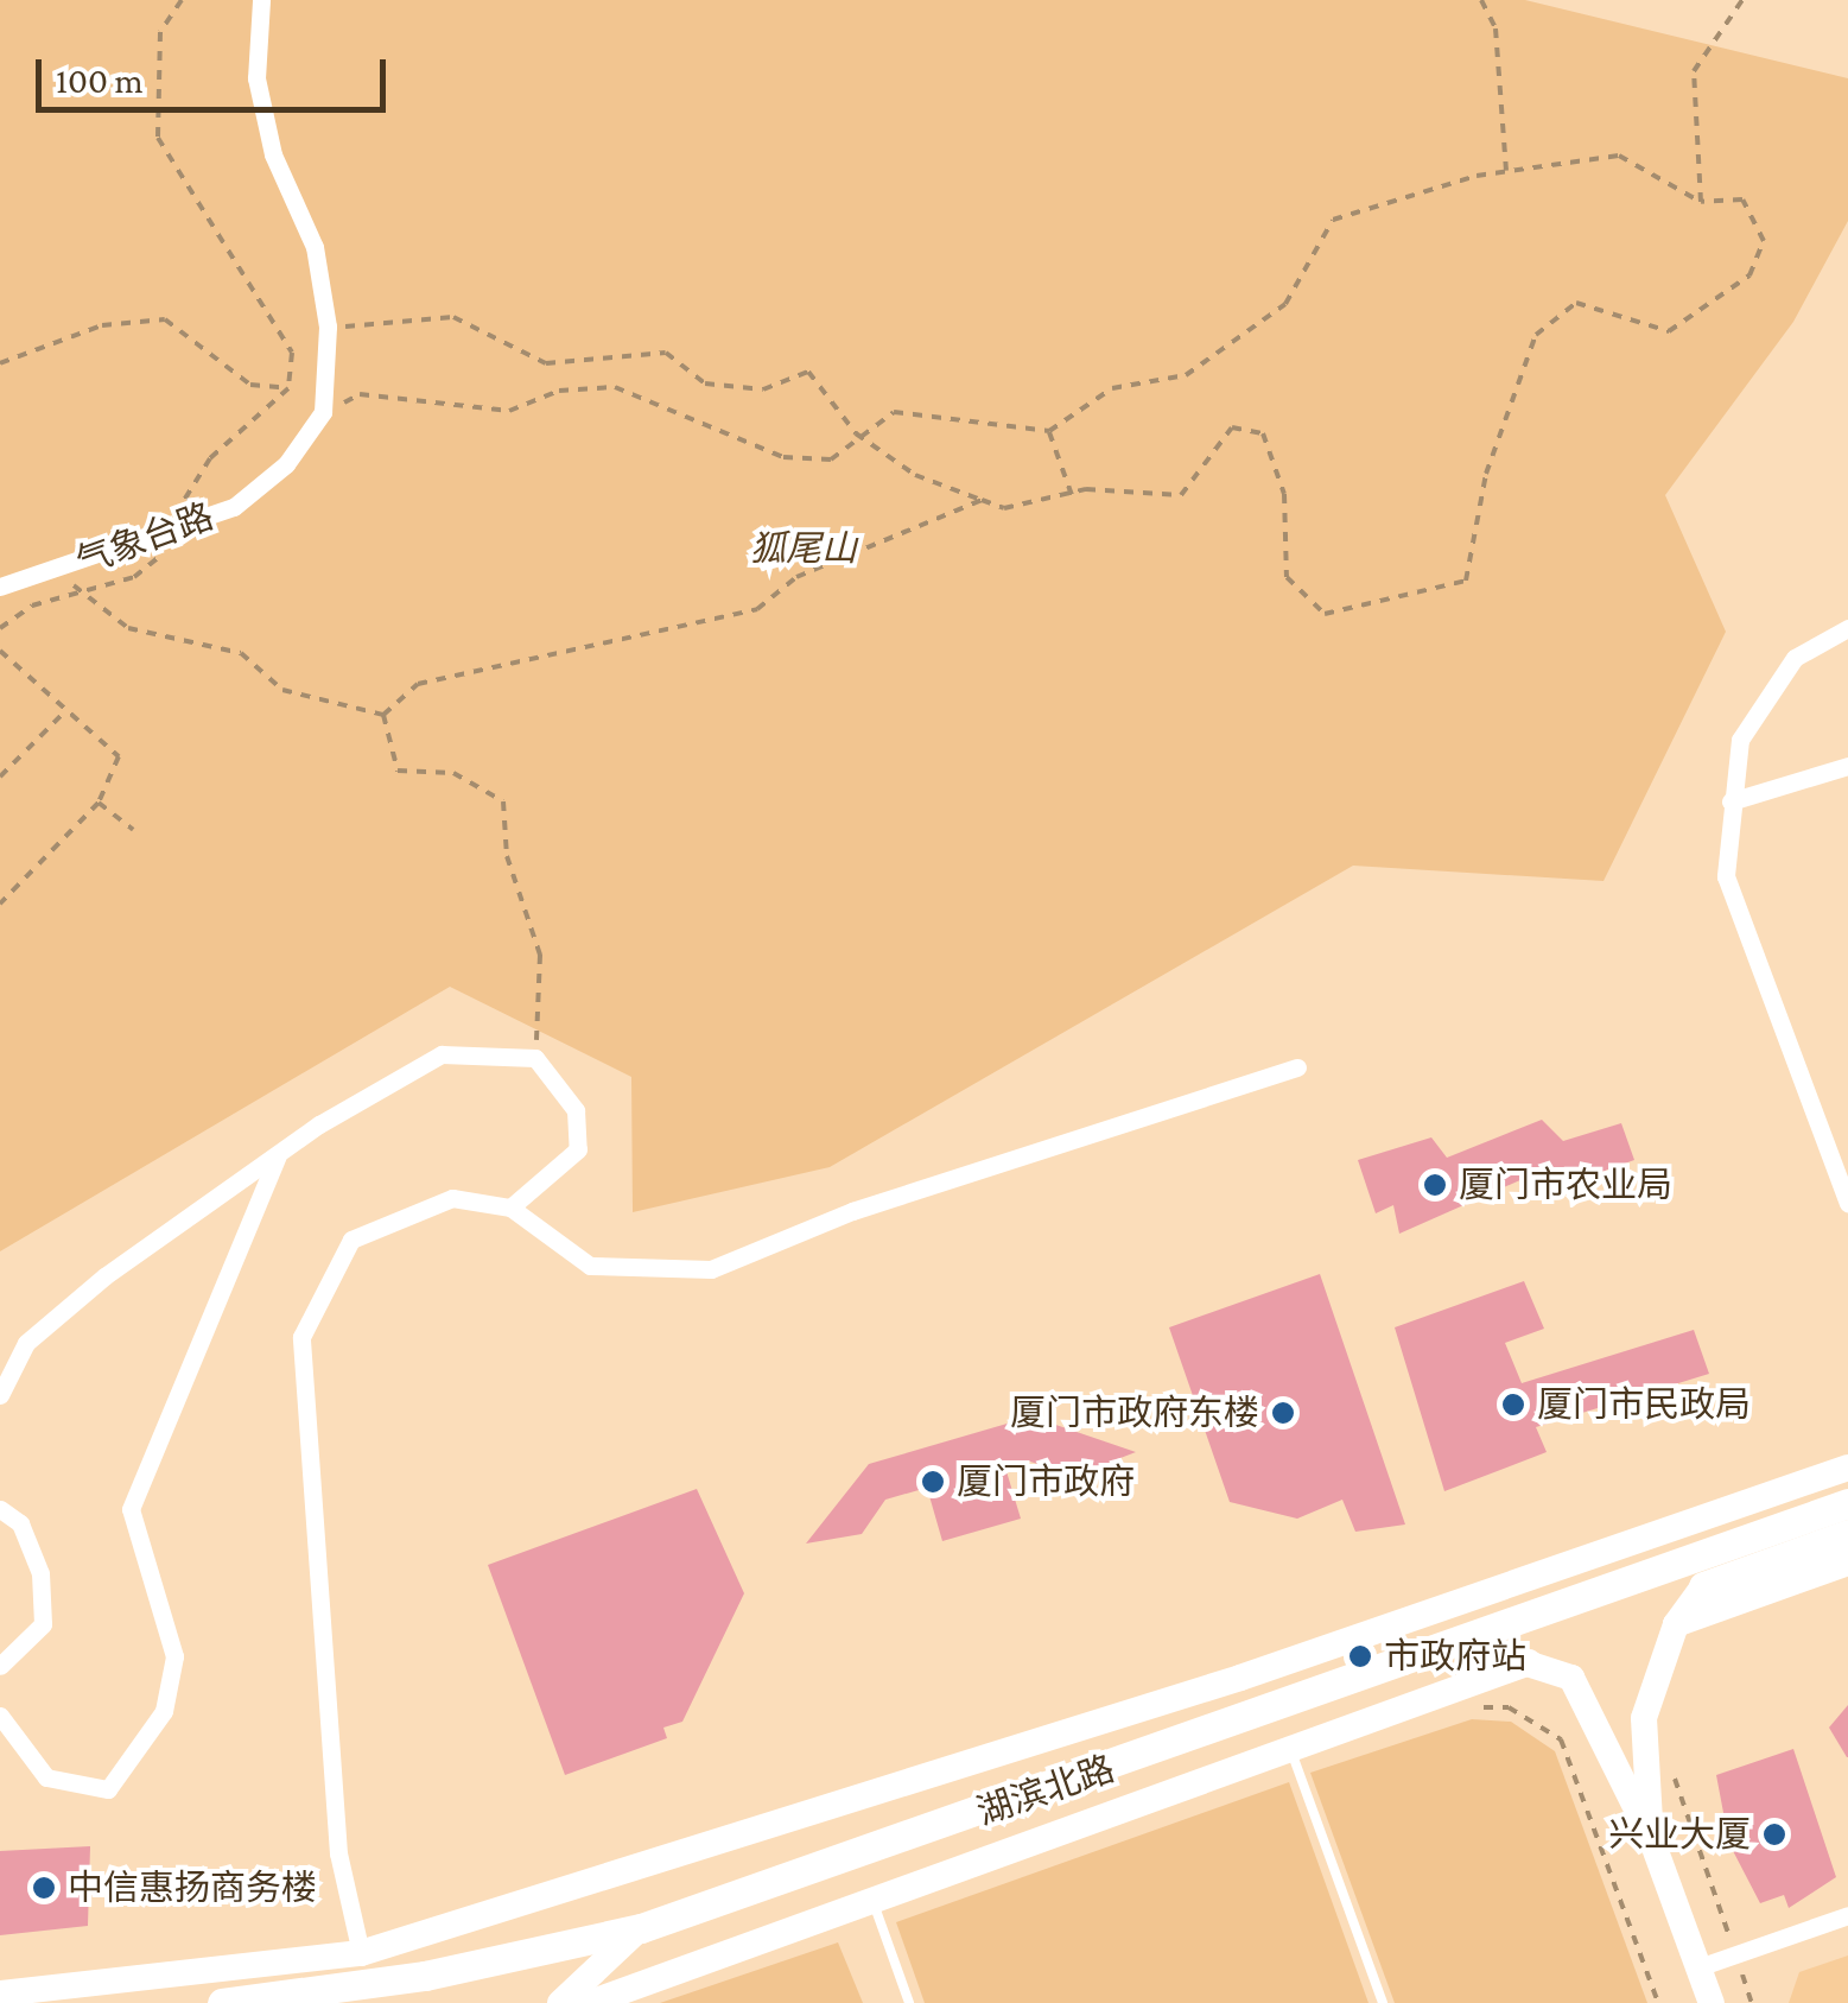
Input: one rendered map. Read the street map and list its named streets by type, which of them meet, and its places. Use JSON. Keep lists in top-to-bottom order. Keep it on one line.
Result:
{"streets":{"main road":["湖滨北路"],"street":["气象台路"]},"parks":["狐尾山"],"places":["厦门市农业局","厦门市民政局","厦门市政府东楼","厦门市政府","市政府站","兴业大厦","中信惠扬商务楼"],"scale_bar":"100 m"}
